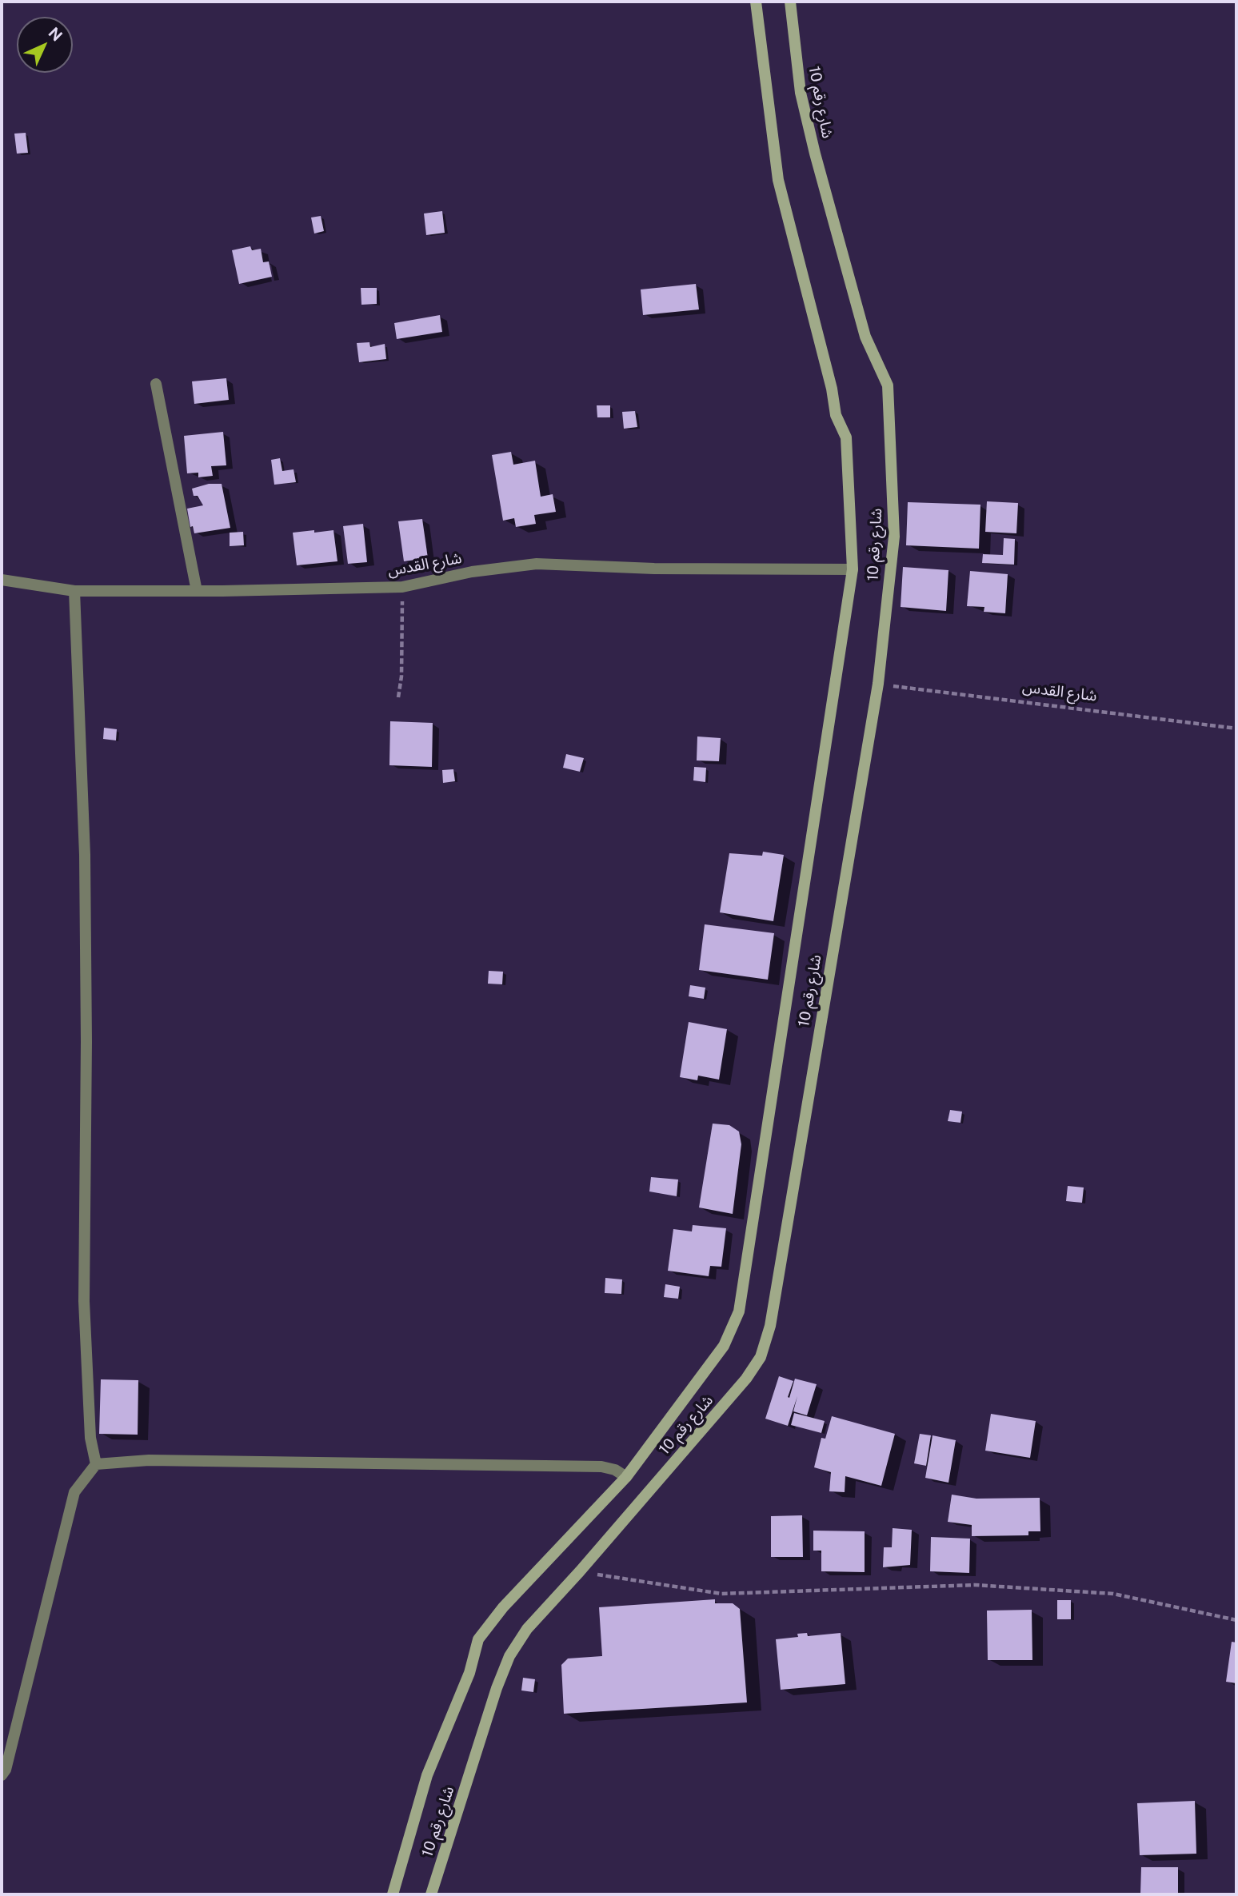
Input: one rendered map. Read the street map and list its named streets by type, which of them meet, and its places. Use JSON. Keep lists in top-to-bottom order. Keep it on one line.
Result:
{"streets":{"main road":["شارع رقم 10"],"street":["شارع القدس"]},"crossings":[["شارع رقم 10","شارع القدس"]],"north":"top right"}
